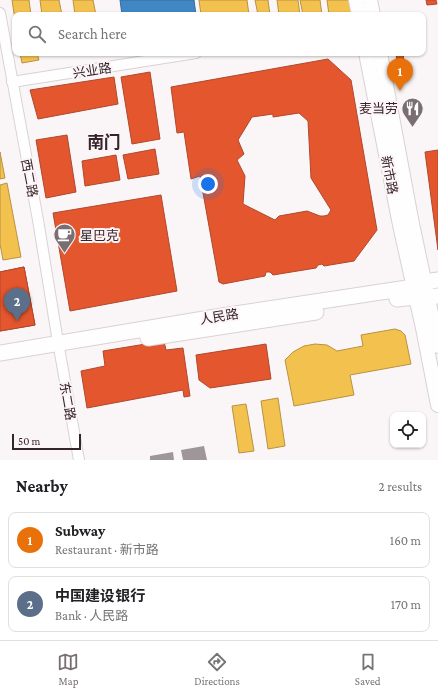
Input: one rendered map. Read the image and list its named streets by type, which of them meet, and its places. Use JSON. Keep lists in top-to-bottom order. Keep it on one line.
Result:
{"streets":{"main road":["新市路","人民路"],"street":["兴业路","西二路","东二路"]},"crossings":[["兴业路","西二路"],["新市路","人民路"],["西二路","人民路"],["西二路","东二路"],["人民路","东二路"]],"districts":["南门"],"places":{"restaurant":["麦当劳"],"cafe":["星巴克"]},"scale_bar":"50 m","page":{"search":"Search here","pins":["1","2"],"scale":"50 m","heading":["Nearby","2 results"],"list":[{"mark":"1","name":"Subway","note":"Restaurant · 新市路","value":"160 m"},{"mark":"2","name":"中国建设银行","note":"Bank · 人民路","value":"170 m"}],"nav":["Map","Directions","Saved"]}}
